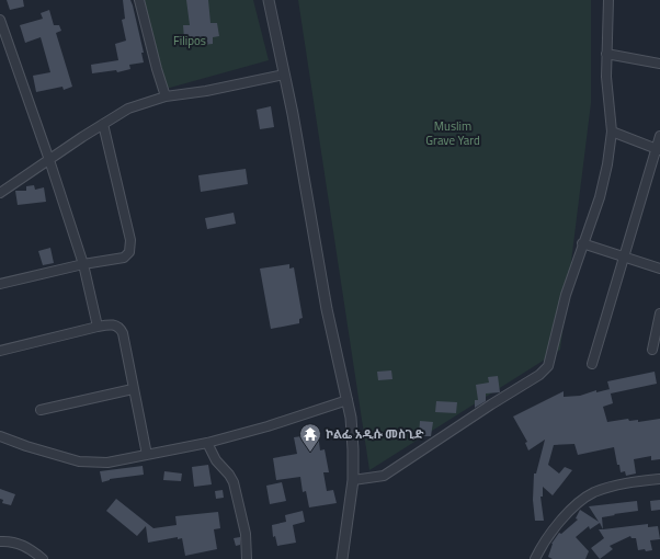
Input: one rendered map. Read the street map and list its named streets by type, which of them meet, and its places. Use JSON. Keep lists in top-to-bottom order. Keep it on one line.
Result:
{"parks":["Filipos","Muslim Grave Yard"],"places":{"temple":["ኮልፌ አዲሱ መስጊድ"]}}
